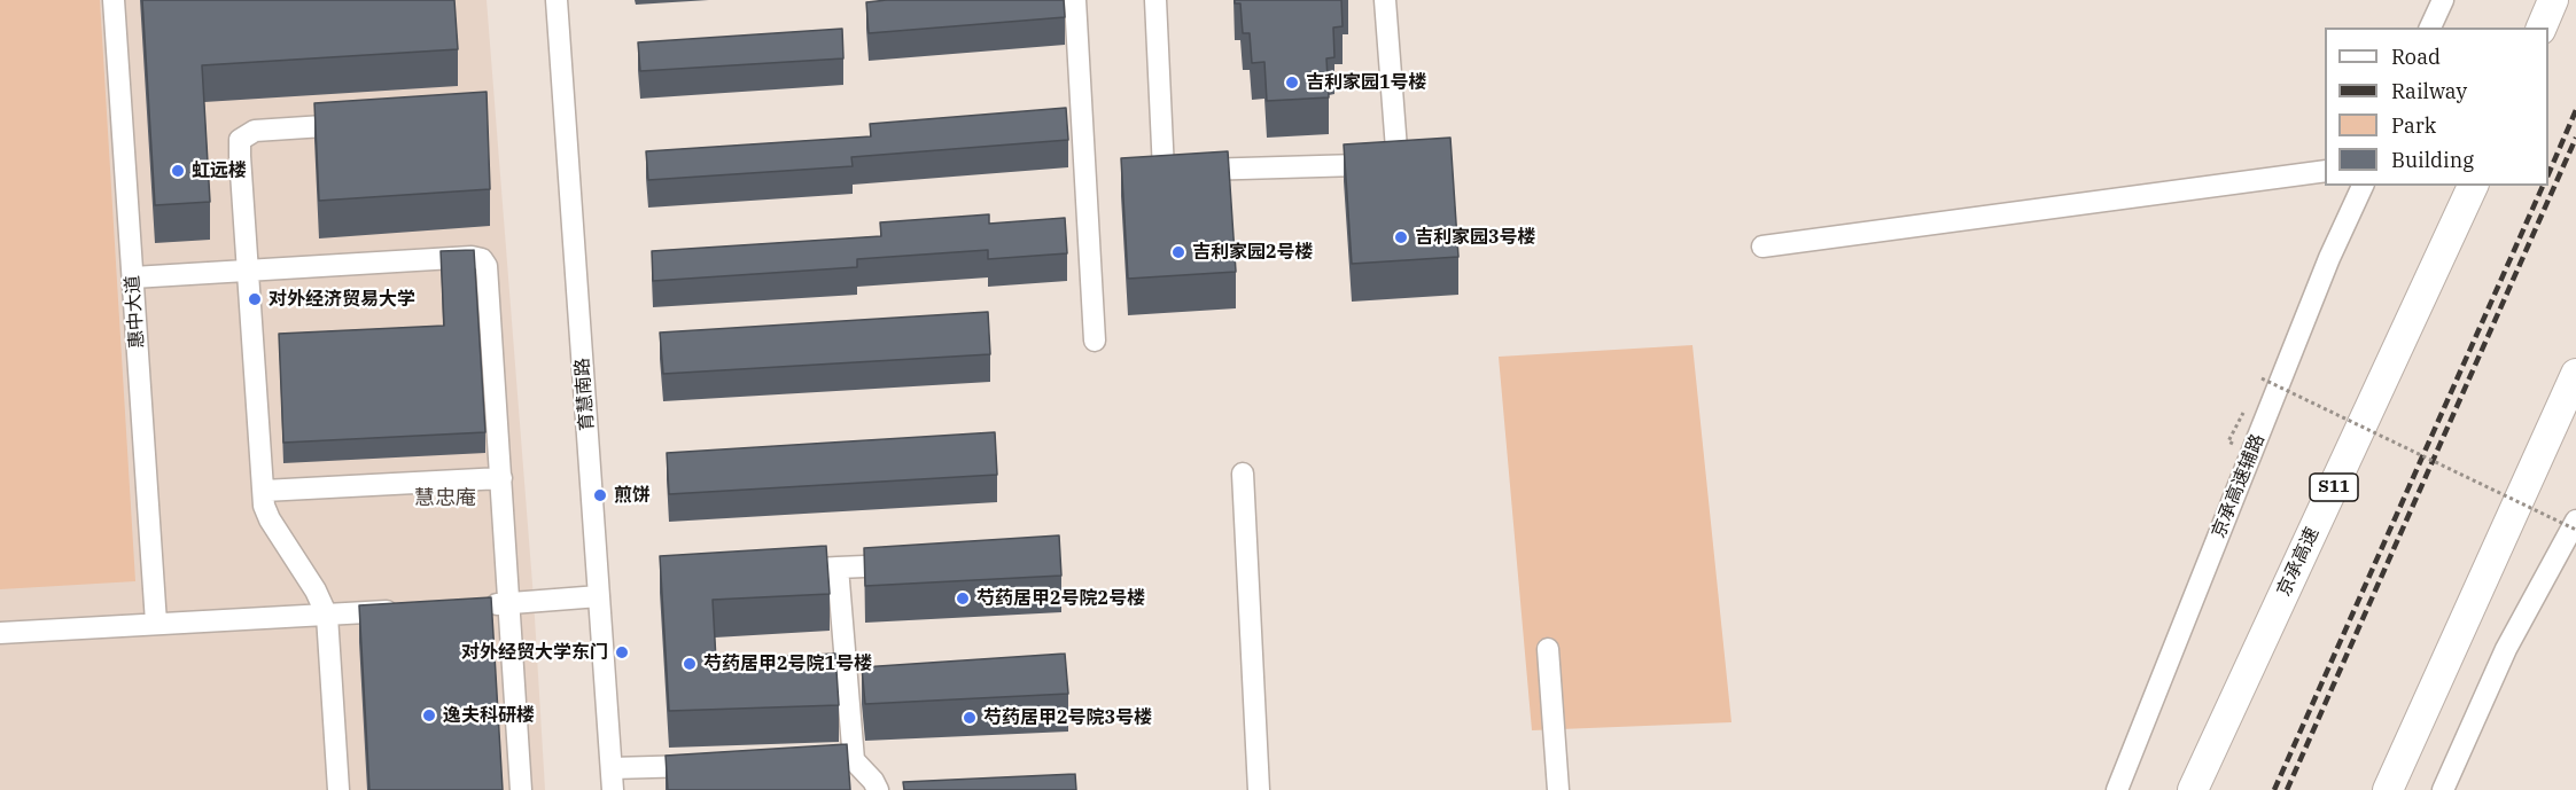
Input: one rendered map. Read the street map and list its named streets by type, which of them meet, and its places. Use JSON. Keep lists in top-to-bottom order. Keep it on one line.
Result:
{"streets":{"highway":["S11","京承高速"],"street":["惠中大道","育慧南路","京承高速辅路"]},"districts":["慧忠庵"],"places":["吉利家园1号楼","虹远楼","吉利家园3号楼","吉利家园2号楼","对外经济贸易大学","煎饼","芍药居甲2号院2号楼","对外经贸大学东门","芍药居甲2号院1号楼","逸夫科研楼","芍药居甲2号院3号楼"],"legend":["Road","Railway","Park","Building"]}
